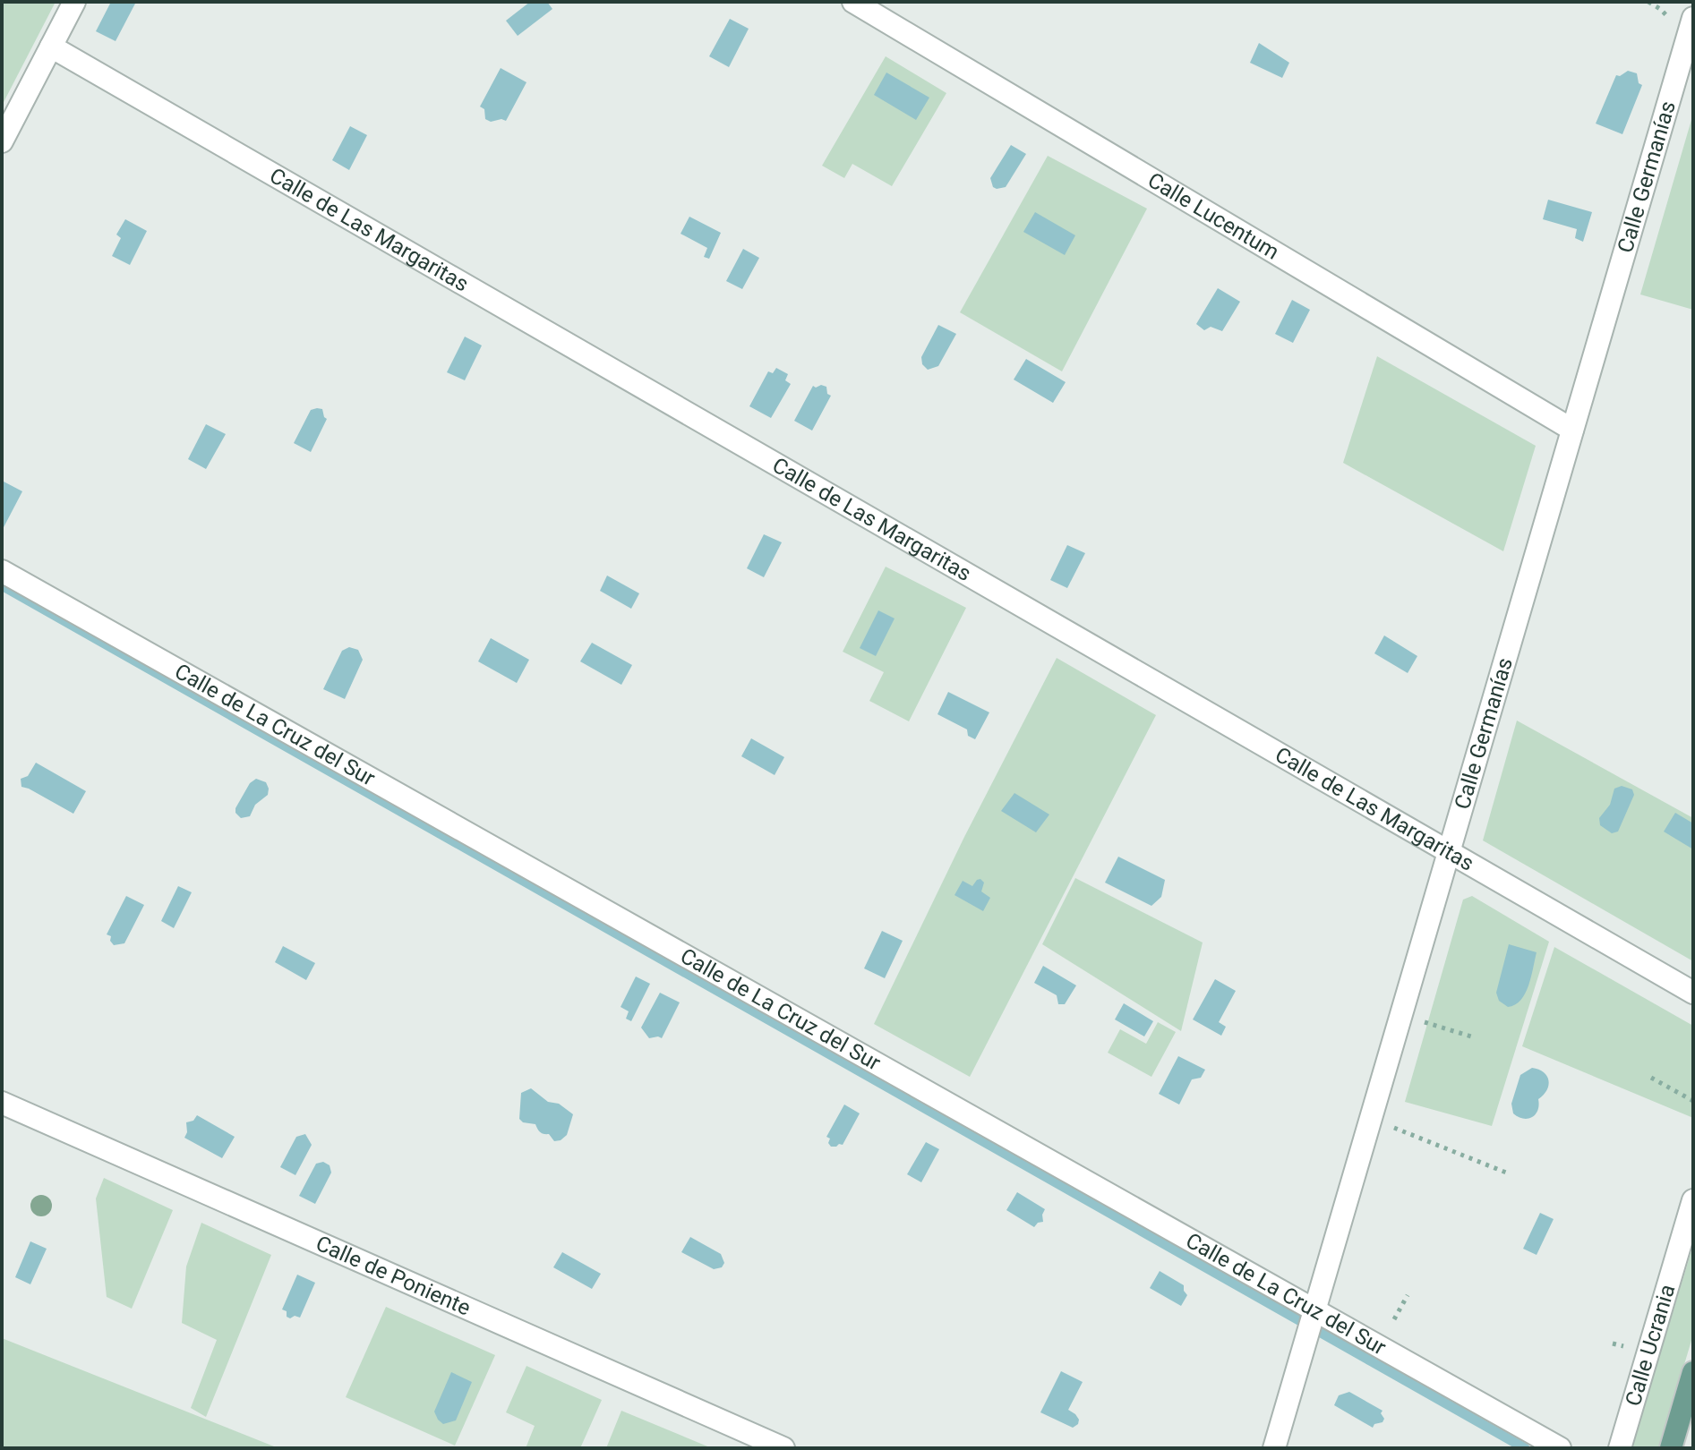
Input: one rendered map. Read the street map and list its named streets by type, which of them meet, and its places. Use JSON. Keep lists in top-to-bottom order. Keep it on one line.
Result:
{"streets":{"street":["Calle Germanías","Calle Lucentum","Calle de Las Margaritas","Calle de La Cruz del Sur","Calle de Poniente","Calle Ucrania"]},"crossings":[["Calle Germanías","Calle Lucentum"],["Calle Germanías","Calle de Las Margaritas"],["Calle Germanías","Calle de La Cruz del Sur"]]}
